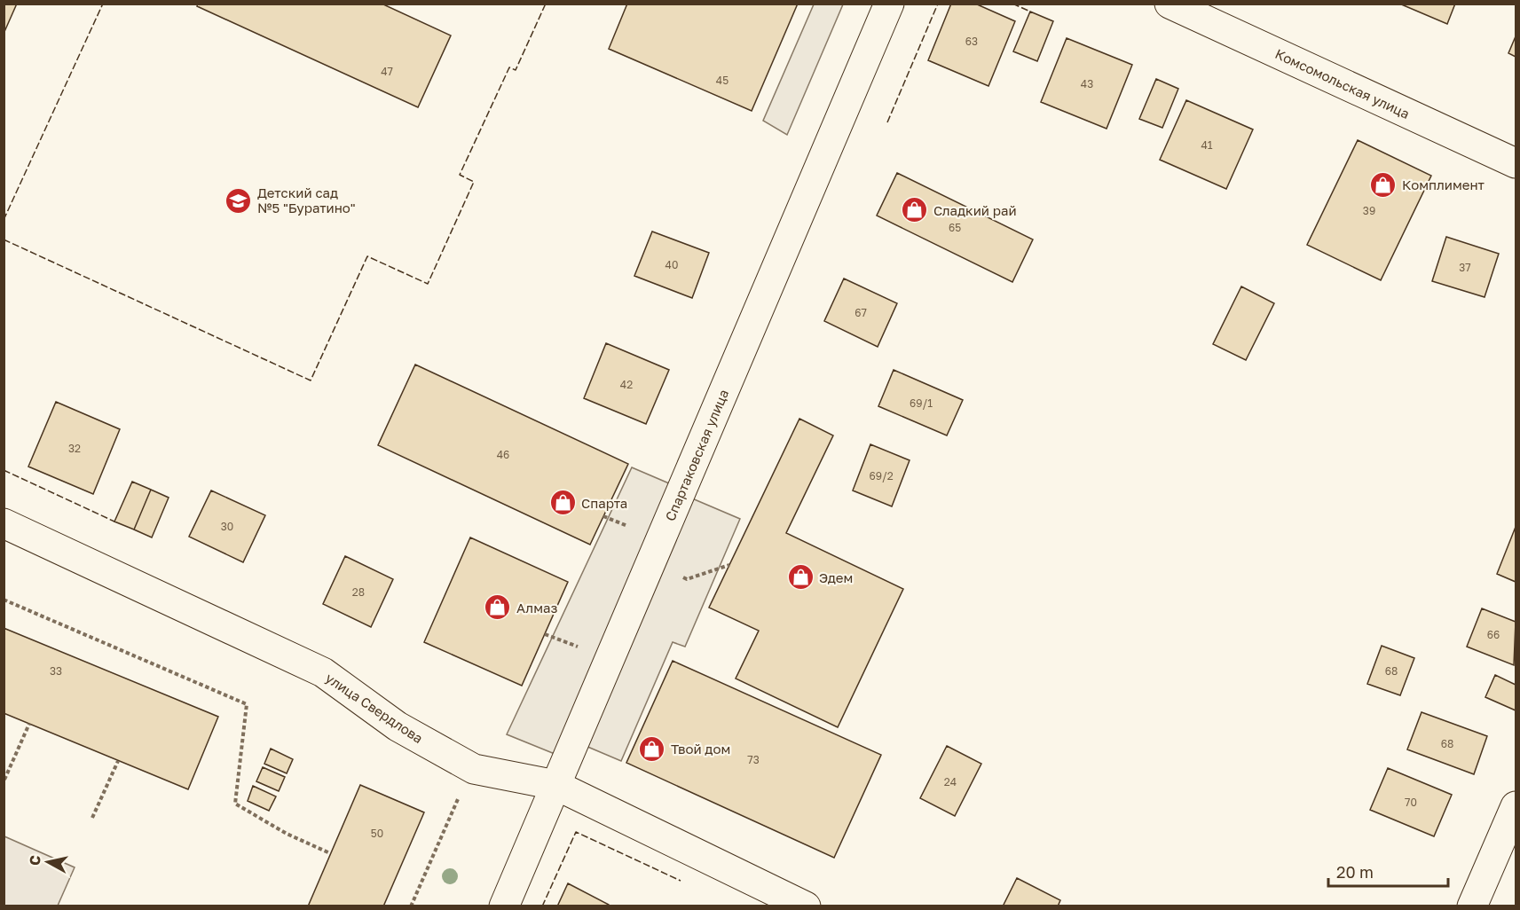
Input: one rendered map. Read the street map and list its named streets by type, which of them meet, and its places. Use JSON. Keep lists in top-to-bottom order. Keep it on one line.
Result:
{"streets":{"street":["Комсомольская улица","Спартаковская улица","улица Свердлова"]},"crossings":[["Спартаковская улица","улица Свердлова"]],"places":{"shop":["Комплимент","Сладкий рай","Спарта","Эдем","Алмаз","Твой дом"],"school or university":["Детский сад №5 \"Буратино\""]},"house_numbers":["63","47","45","43","41","39","65","40","37","67","42","69/1","32","46","69/2","30","28","66","33","68","68","73","24","70","50"],"scale_bar":"20 m","north":"left"}
